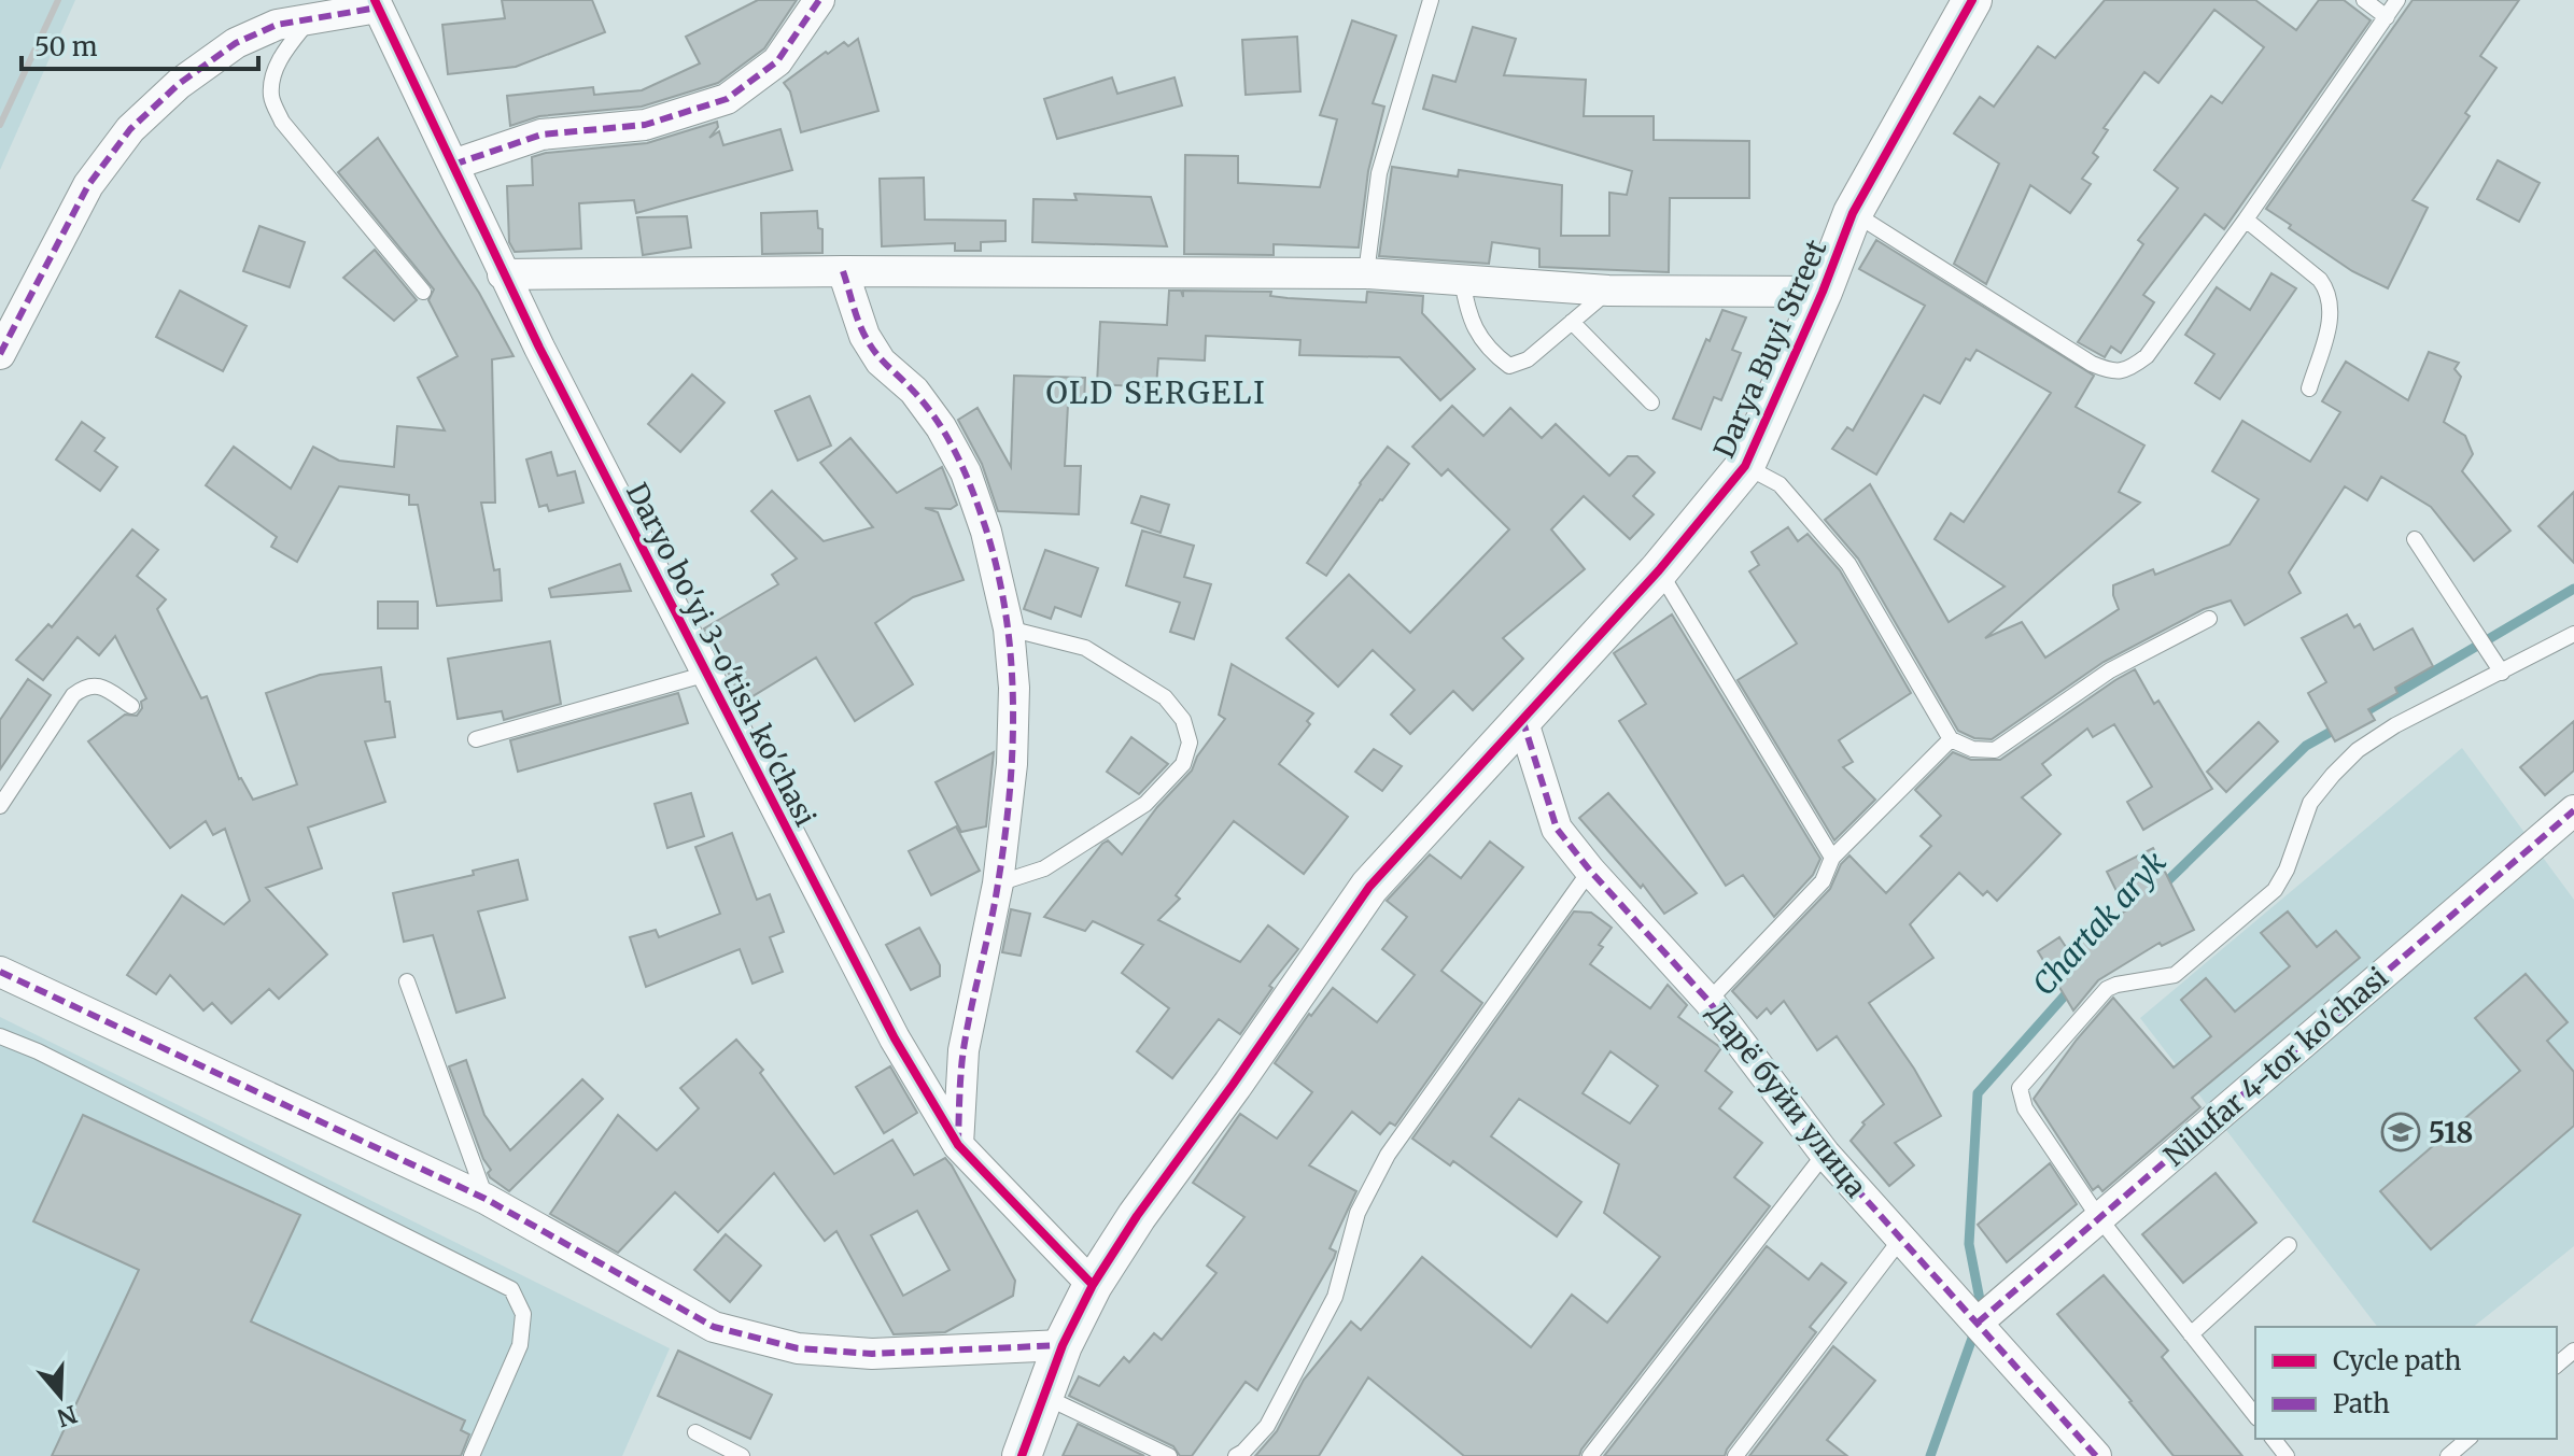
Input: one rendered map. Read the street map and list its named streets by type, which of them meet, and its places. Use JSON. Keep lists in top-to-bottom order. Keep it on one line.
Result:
{"streets":{"street":["Darya Buyi Street","Daryo bo'yi 3-o'tish ko'chasi","Nilufar 4-tor ko'chasi","Дарё буйи улица"]},"crossings":[["Darya Buyi Street","Daryo bo'yi 3-o'tish ko'chasi"],["Darya Buyi Street","Дарё буйи улица"],["Nilufar 4-tor ko'chasi","Дарё буйи улица"]],"districts":["OLD SERGELI"],"water":["Chartak aryk"],"places":{"school or university":["518"]},"legend":["Cycle path","Path"],"scale_bar":"50 m","north":"bottom"}
